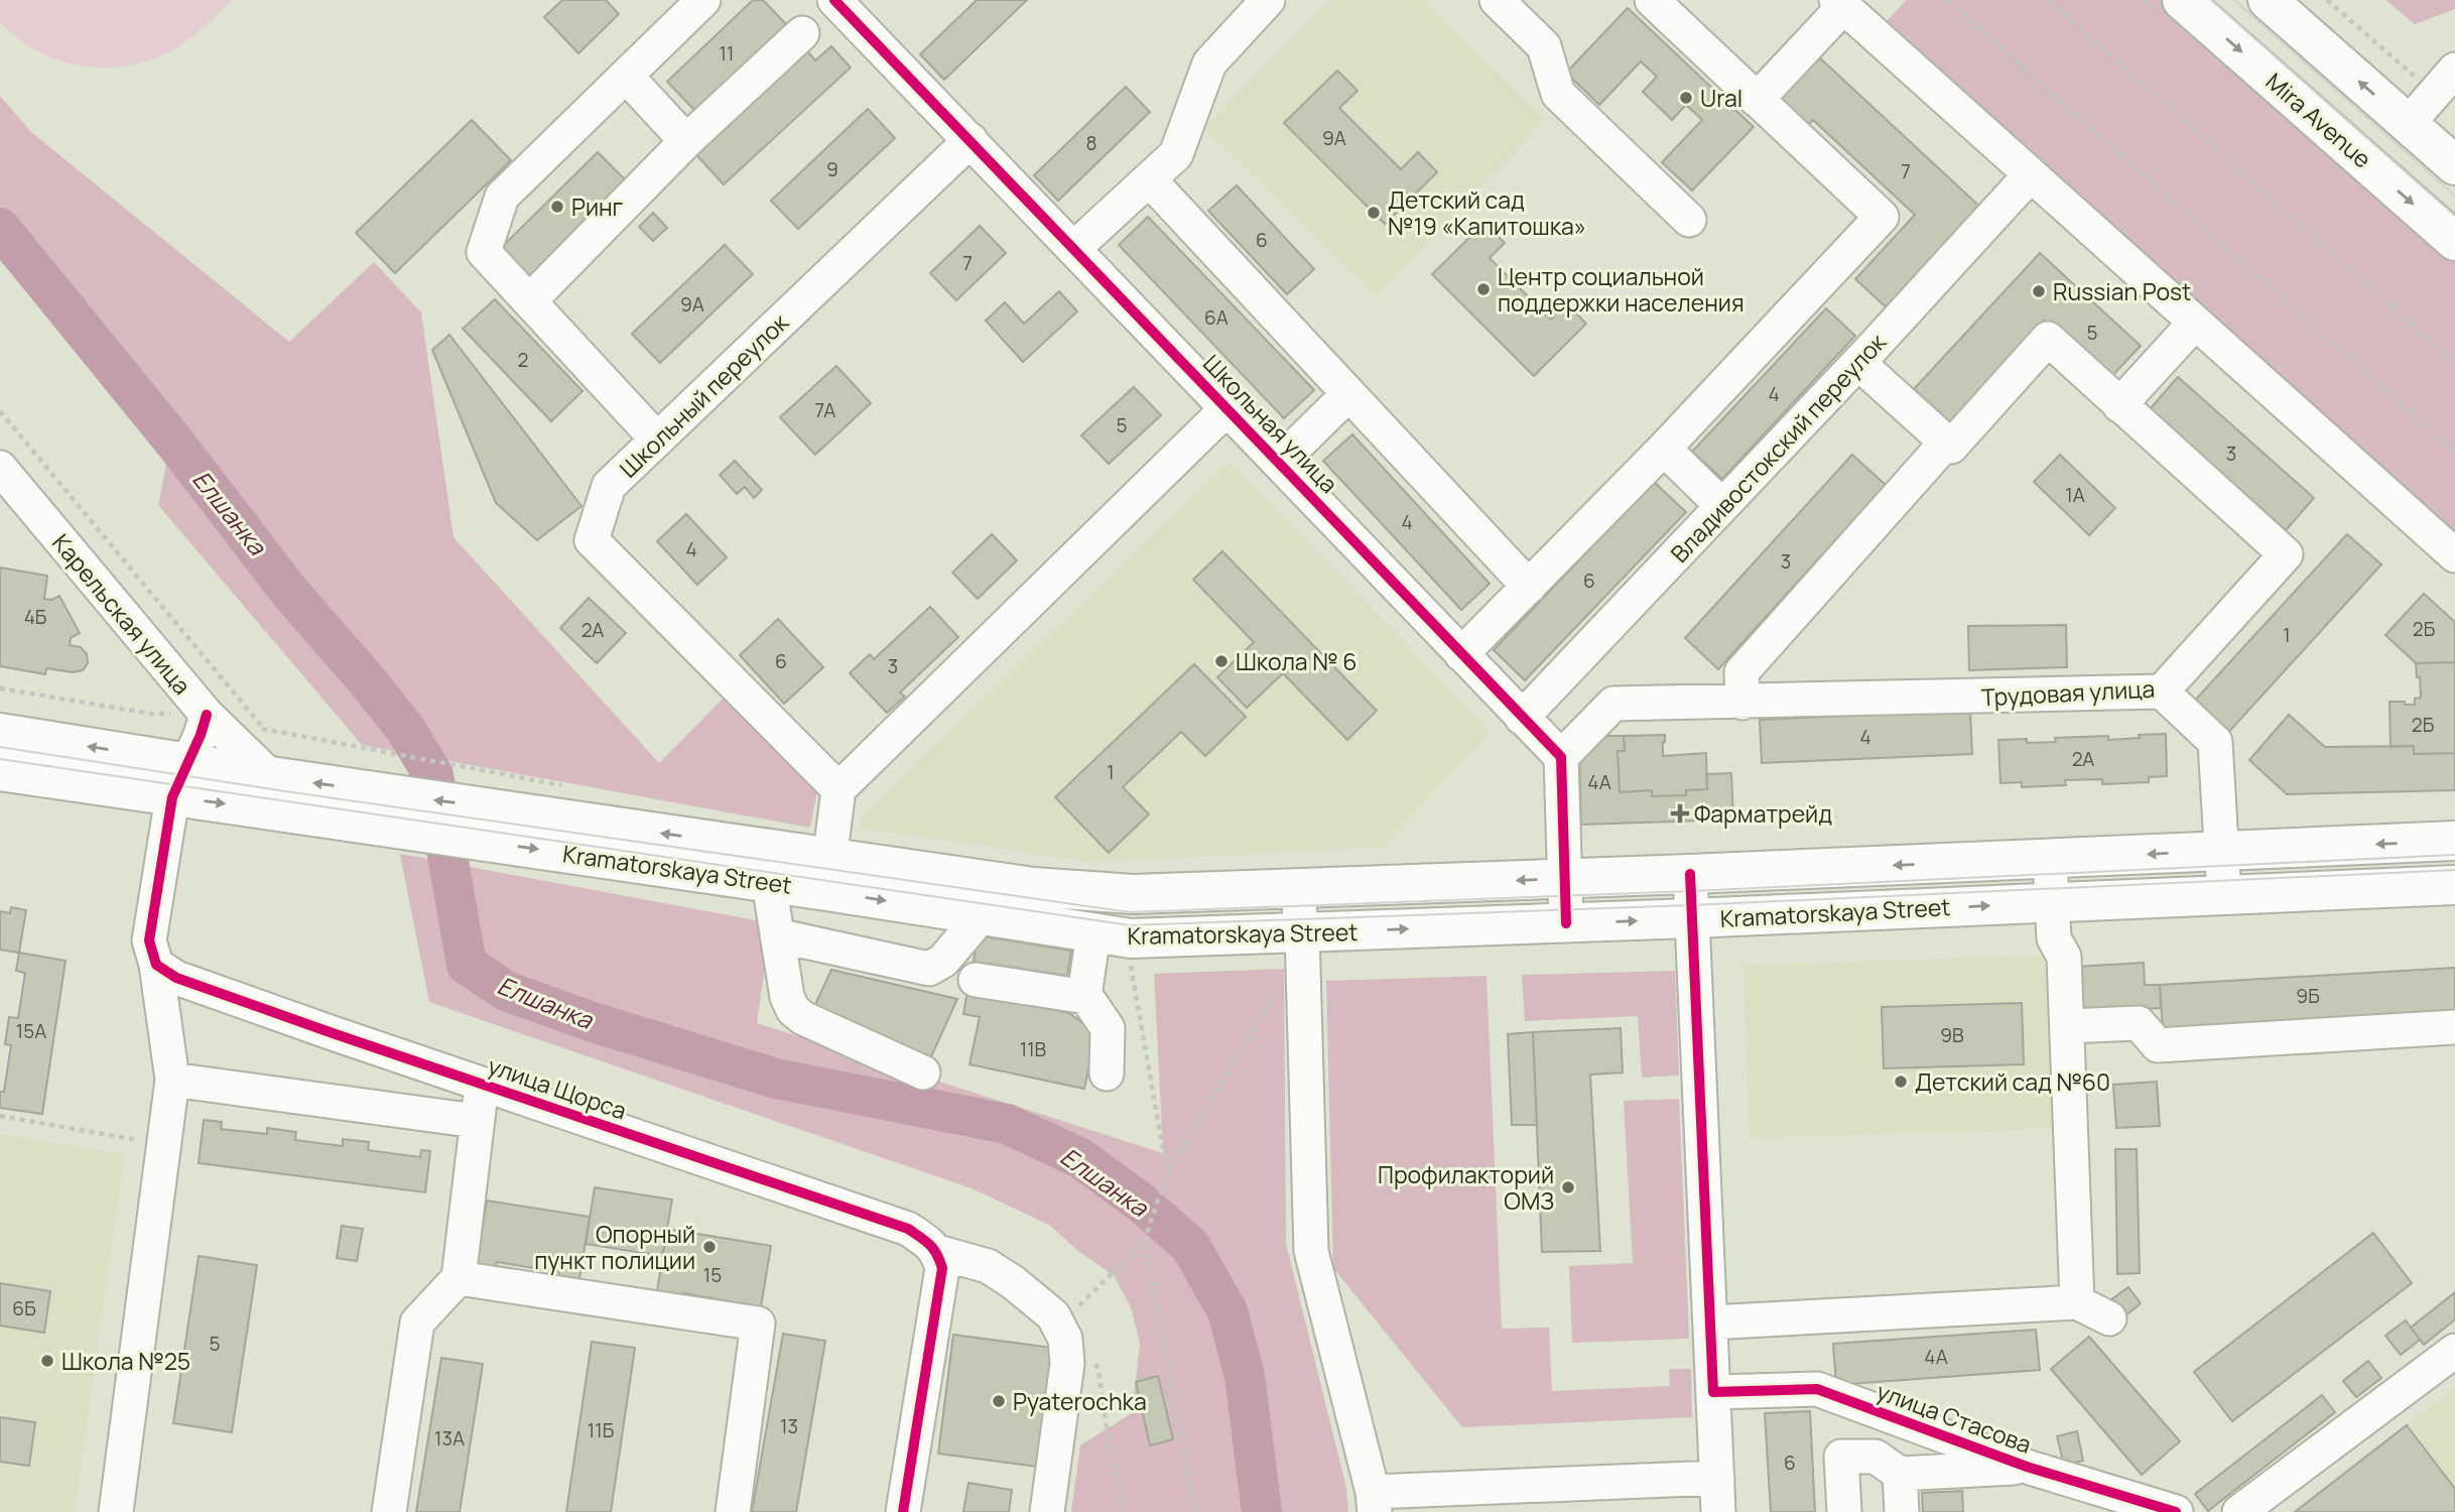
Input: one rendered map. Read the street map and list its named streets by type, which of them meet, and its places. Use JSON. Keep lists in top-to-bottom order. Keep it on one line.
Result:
{"streets":{"main road":["Mira Avenue","Kramatorskaya Street"],"street":["Школьный переулок","Школьная улица","Владивостокский переулок","Карельская улица","Трудовая улица","улица Щорса","улица Стасова"]},"crossings":[["Школьный переулок","Школьная улица"],["Школьная улица","Владивостокский переулок"],["Школьная улица","Трудовая улица"],["Карельская улица","Kramatorskaya Street"]],"water":["Елшанка"],"places":{"other":["Ural","Ринг","Детский сад №19 «Капитошка»","Центр социальной поддержки населения","Russian Post","Школа № 6","Детский сад №60","Профилакторий ОМЗ","Опорный пункт полиции","Школа №25","Pyaterochka"],"health":["Фарматрейд"]},"house_numbers":["11","9А","8","9","7","6","7","9А","6А","5","2","4","7А","5","3","1А","4","4","3","6","4Б","2Б","2А","1","6","3","2Б","4","2А","1","4А","9Б","15А","9В","11В","15","6Б","5","4А","13","11Б","13А","6"]}
